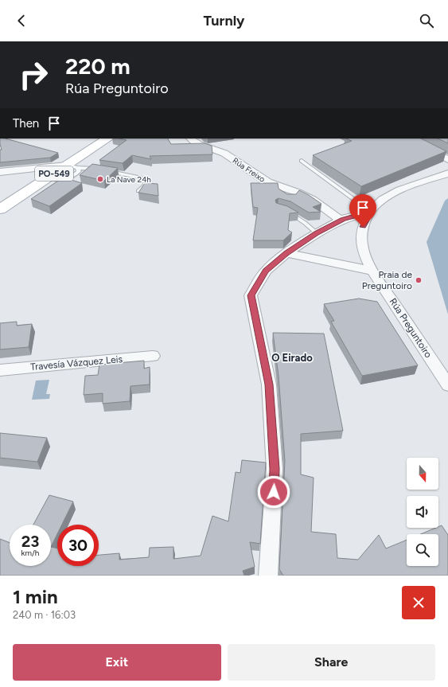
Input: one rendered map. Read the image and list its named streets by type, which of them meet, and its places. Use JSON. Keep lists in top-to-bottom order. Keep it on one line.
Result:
{"streets":{"main road":["PO-549"],"street":["Rúa Freixo","Rúa Preguntoiro","Travesía Vázquez Leis"]},"districts":["O Eirado"],"places":["La Nave 24h","Praia de Preguntoiro"],"north":"bottom","page":{"header":"Turnly","turn":["220 m","Rúa Preguntoiro"],"then":"Then","speed":"23 km/h","limit":"30","heading":["1 min","240 m · 16:03"],"buttons":["Exit","Share"]}}
